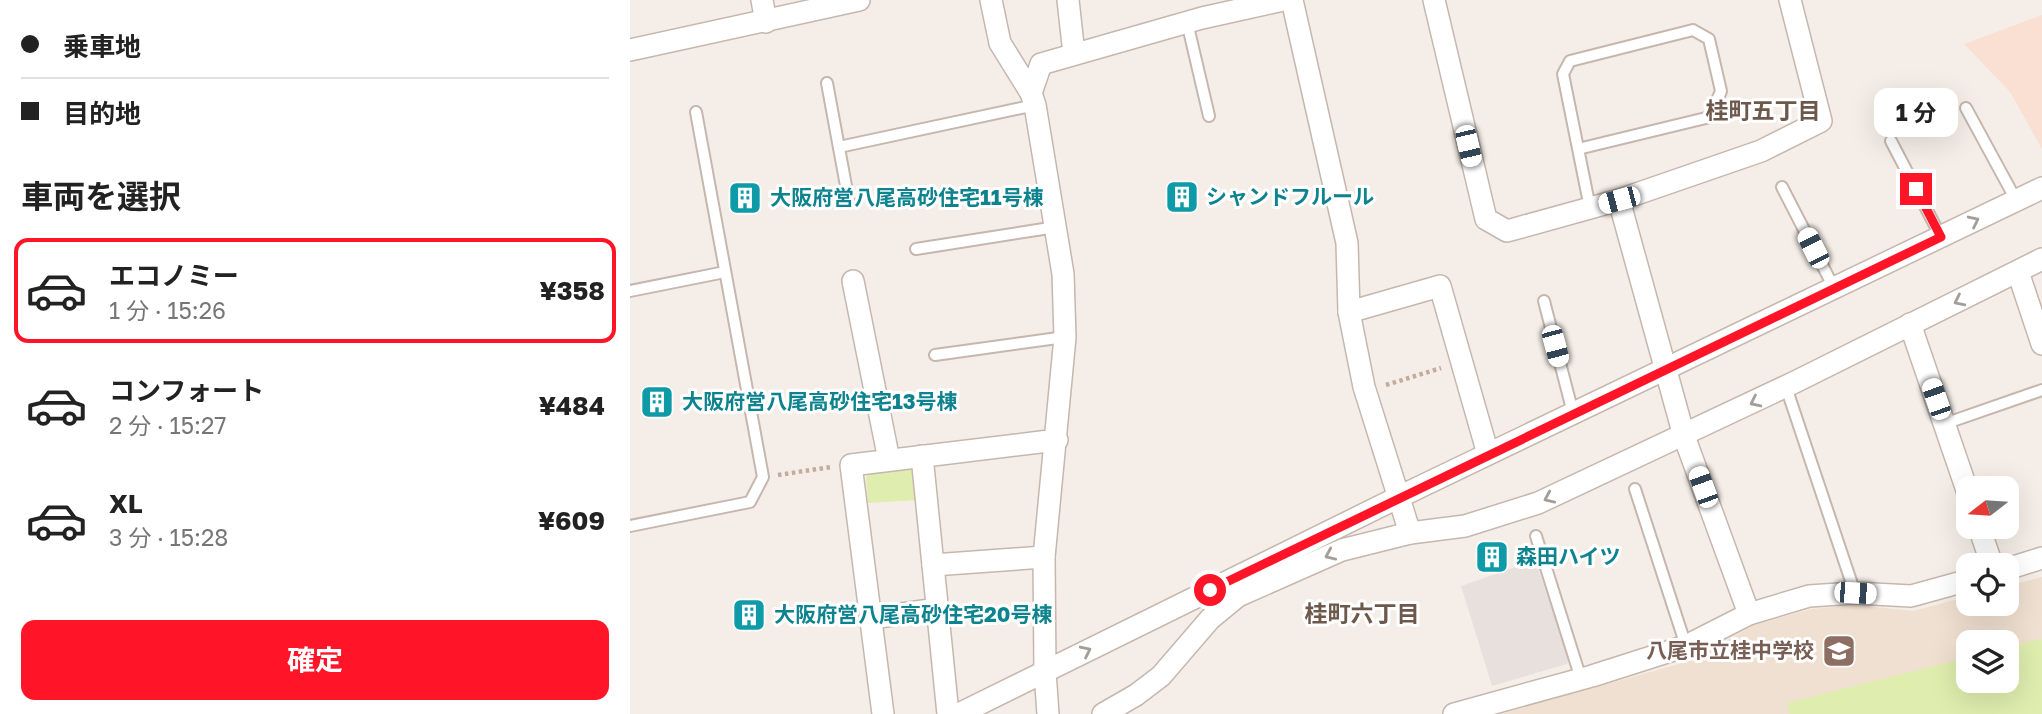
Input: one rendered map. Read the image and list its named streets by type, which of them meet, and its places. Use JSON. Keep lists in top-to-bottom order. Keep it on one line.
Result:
{"districts":["桂町五丁目","桂町六丁目"],"places":{"building":["シャンドフルール","大阪府営八尾高砂住宅11号棟","大阪府営八尾高砂住宅13号棟","森田ハイツ","大阪府営八尾高砂住宅20号棟"],"school or university":["八尾市立桂中学校"]},"north":"left","page":{"banner":["乗車地","目的地"],"bubble":"1 分","heading":"車両を選択","list":[{"name":"エコノミー","note":"1 分 · 15:26","value":"¥358"},{"name":"コンフォート","note":"2 分 · 15:27","value":"¥484"},{"name":"XL","note":"3 分 · 15:28","value":"¥609"}],"buttons":"確定"}}
